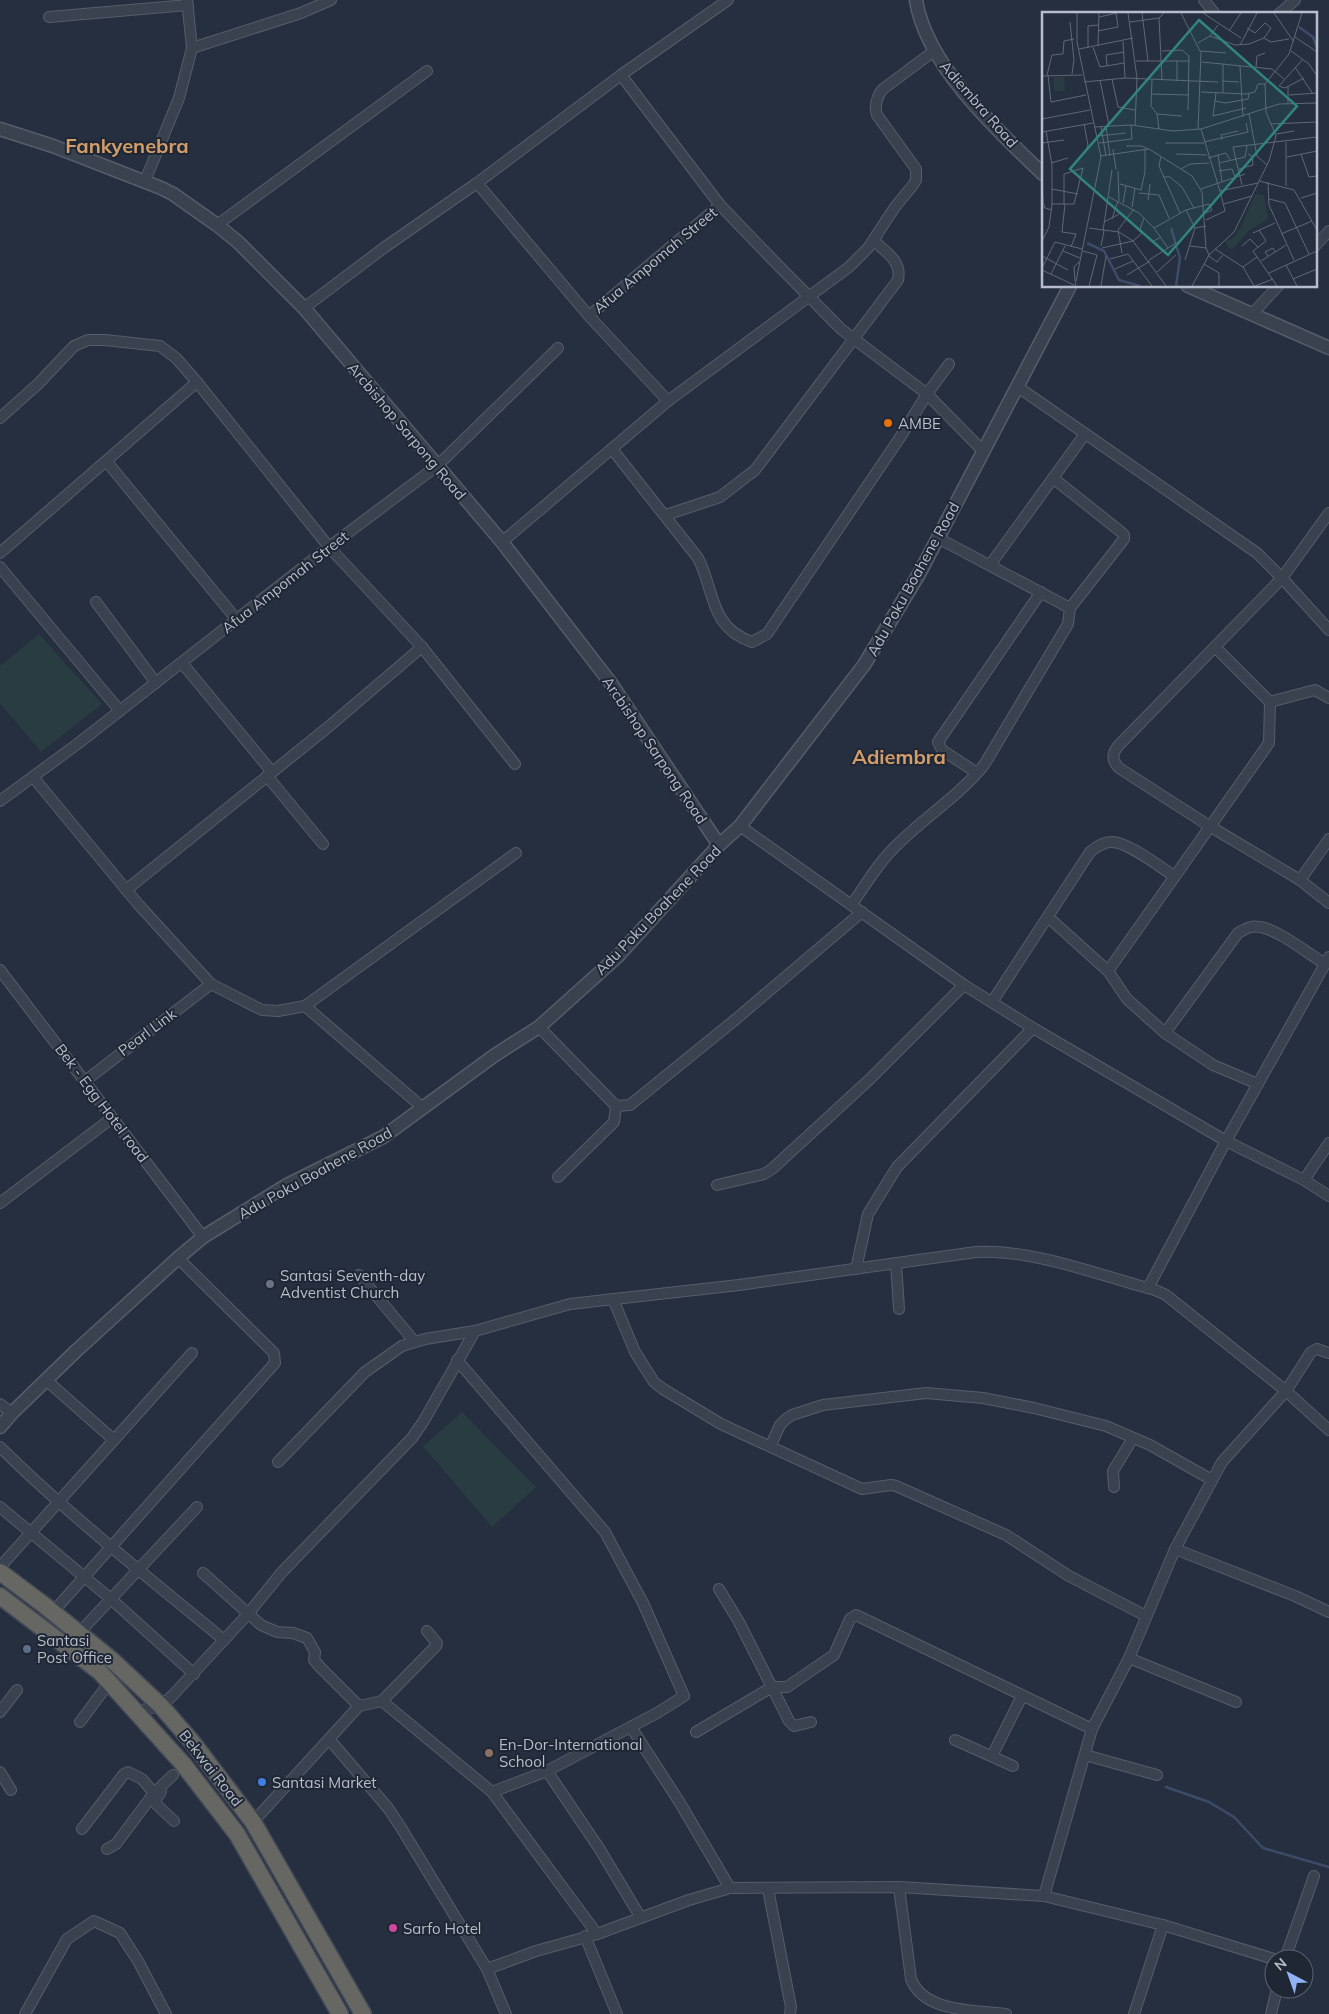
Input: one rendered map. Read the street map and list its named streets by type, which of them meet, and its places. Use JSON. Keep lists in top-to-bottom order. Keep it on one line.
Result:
{"streets":{"highway":["Bekwai Road"],"street":["Adiembra Road","Afua Ampomah Street","Arcbishop Sarpong Road","Adu Poku Boahene Road","Pearl Link","Bek - Egg Hotel road"]},"crossings":[["Afua Ampomah Street","Arcbishop Sarpong Road"],["Arcbishop Sarpong Road","Adu Poku Boahene Road"],["Adu Poku Boahene Road","Bek - Egg Hotel road"],["Pearl Link","Bek - Egg Hotel road"]],"districts":["Fankyenebra","Adiembra"],"places":["AMBE","Santasi Seventh-day Adventist Church","Santasi Post Office","En-Dor-International School","Santasi Market","Sarfo Hotel"],"north":"top left"}
